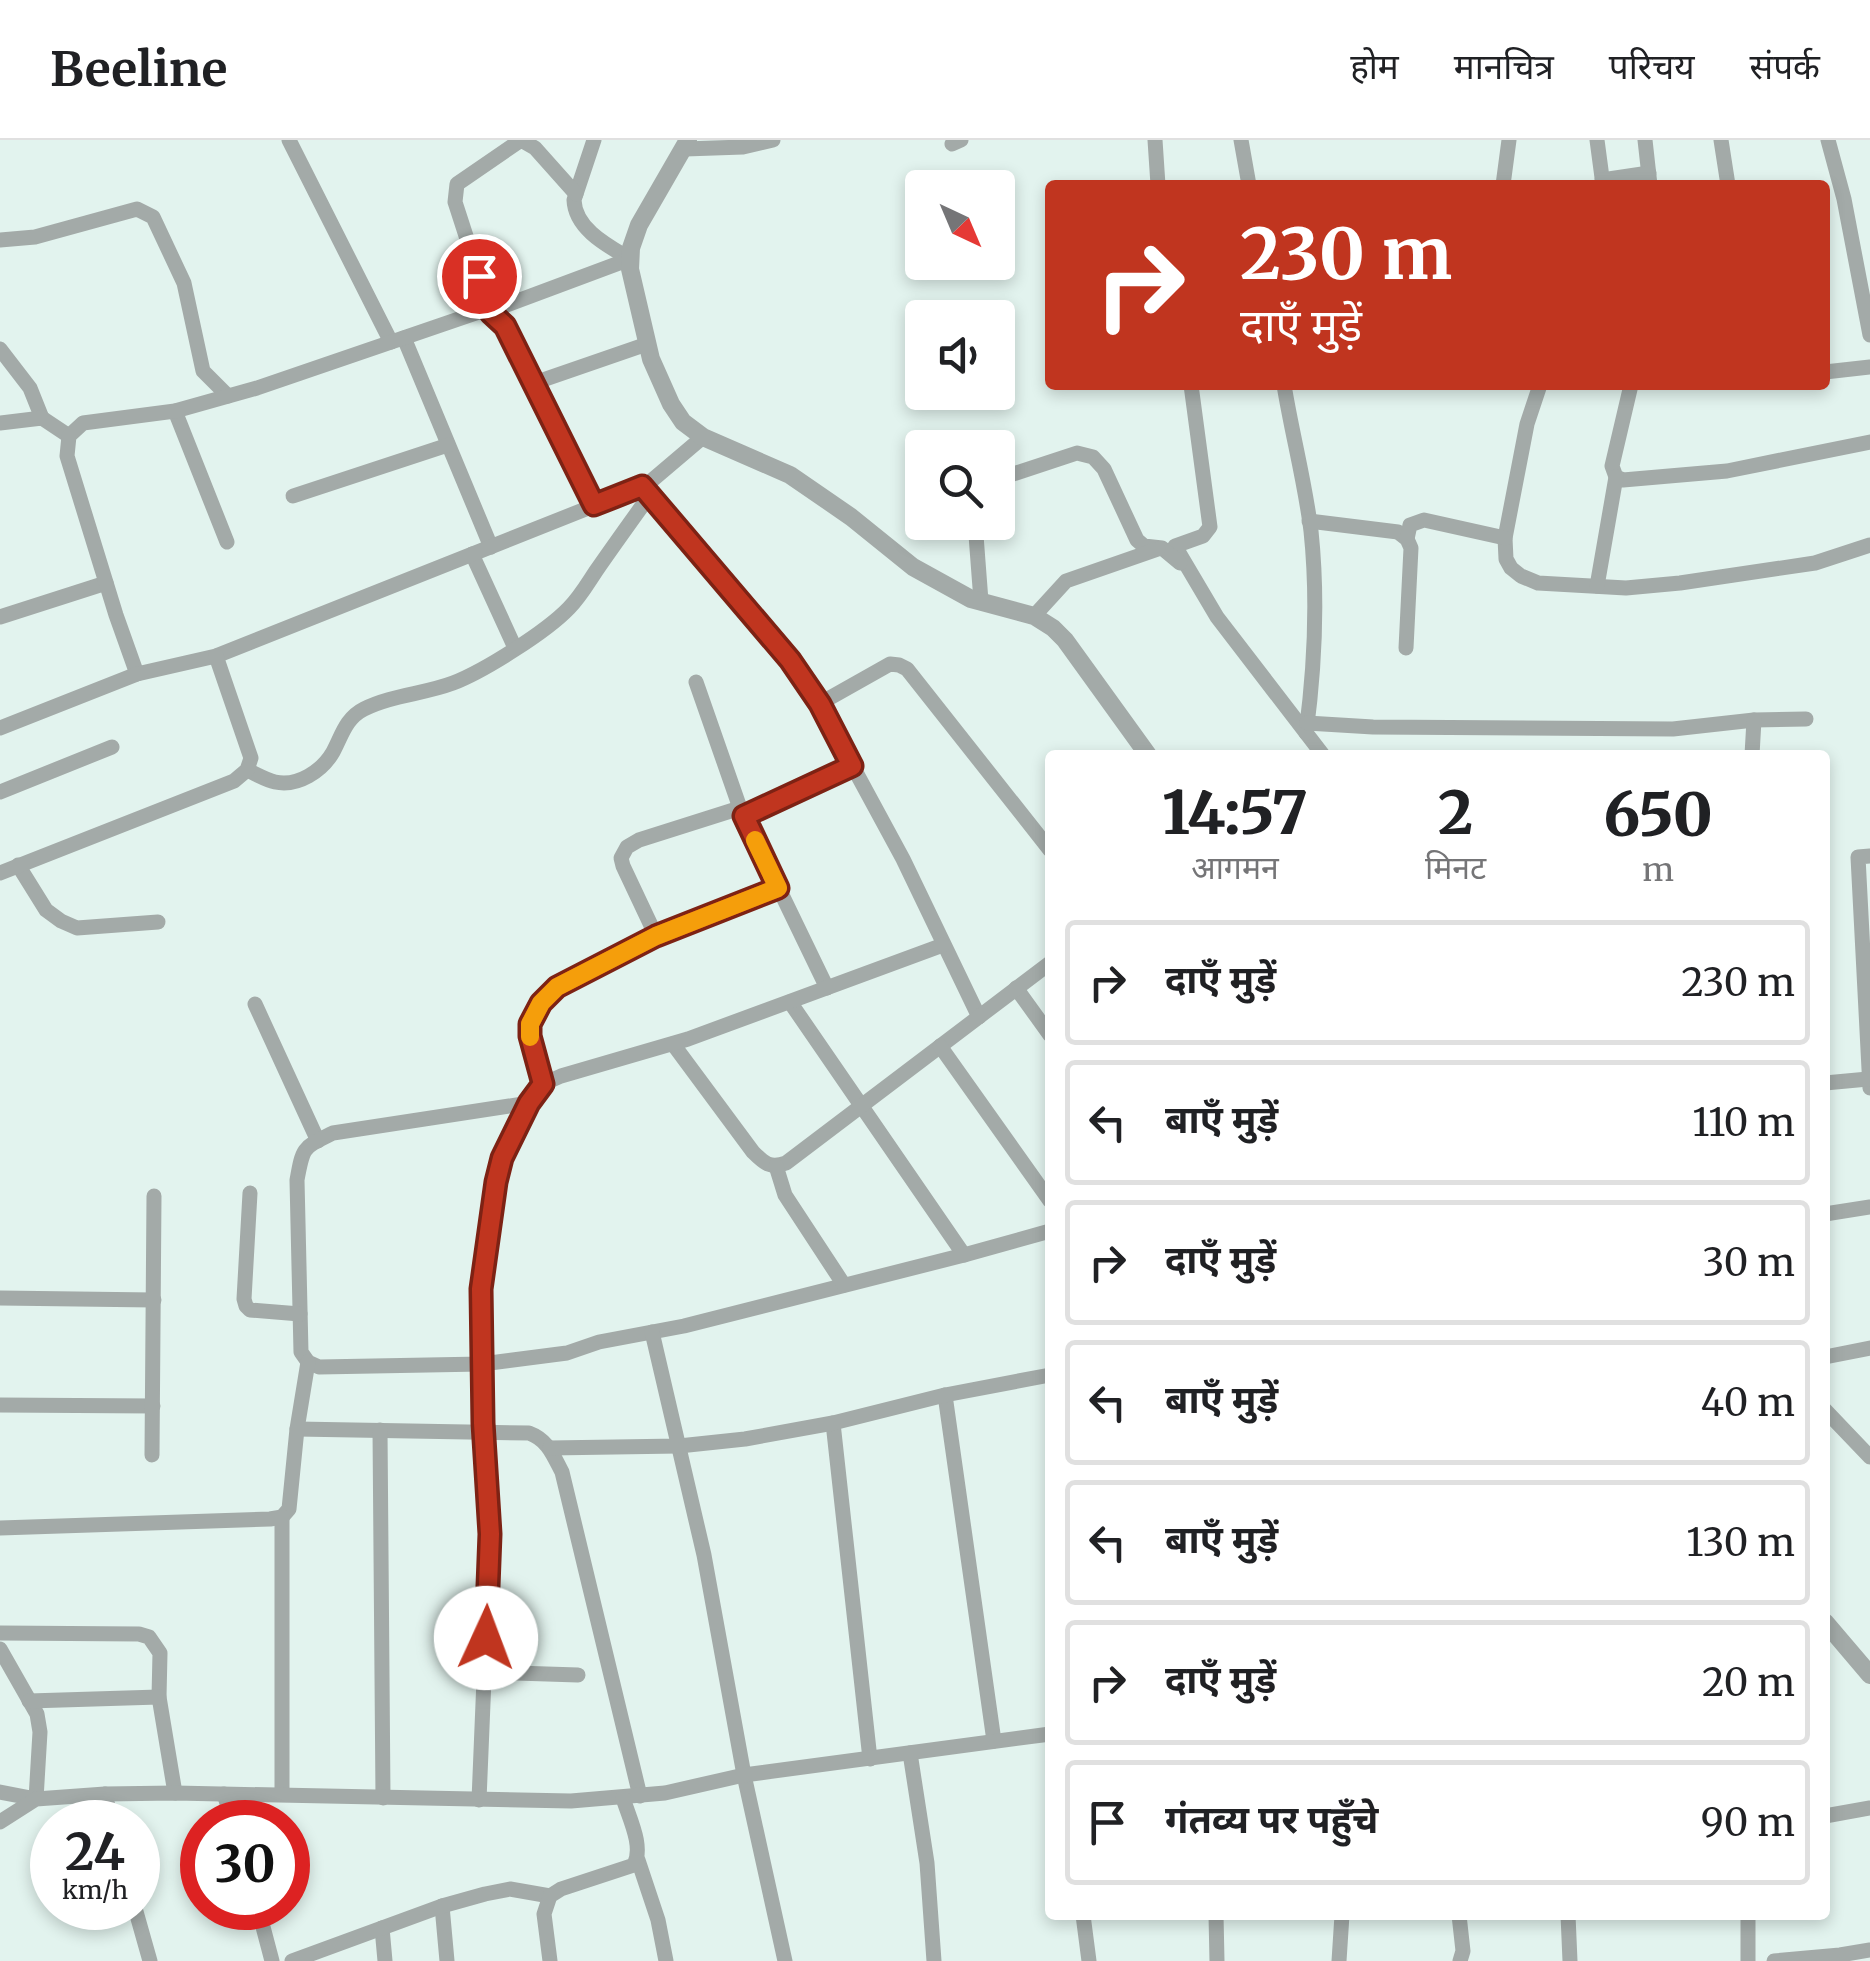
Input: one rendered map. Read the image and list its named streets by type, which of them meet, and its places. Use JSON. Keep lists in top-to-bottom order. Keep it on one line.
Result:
{"north":"bottom right","page":{"header":"Beeline","nav":["होम","मानचित्र","परिचय","संपर्क"],"turn":["230 m","दाएँ मुड़ें"],"eta":["14:57","आगमन","2","मिनट","650","m"],"list":[{"name":"दाएँ मुड़ें","value":"230 m"},{"name":"बाएँ मुड़ें","value":"110 m"},{"name":"दाएँ मुड़ें","value":"30 m"},{"name":"बाएँ मुड़ें","value":"40 m"},{"name":"बाएँ मुड़ें","value":"130 m"},{"name":"दाएँ मुड़ें","value":"20 m"},{"name":"गंतव्य पर पहुँचे","value":"90 m"}],"speed":"24 km/h","limit":"30"}}
